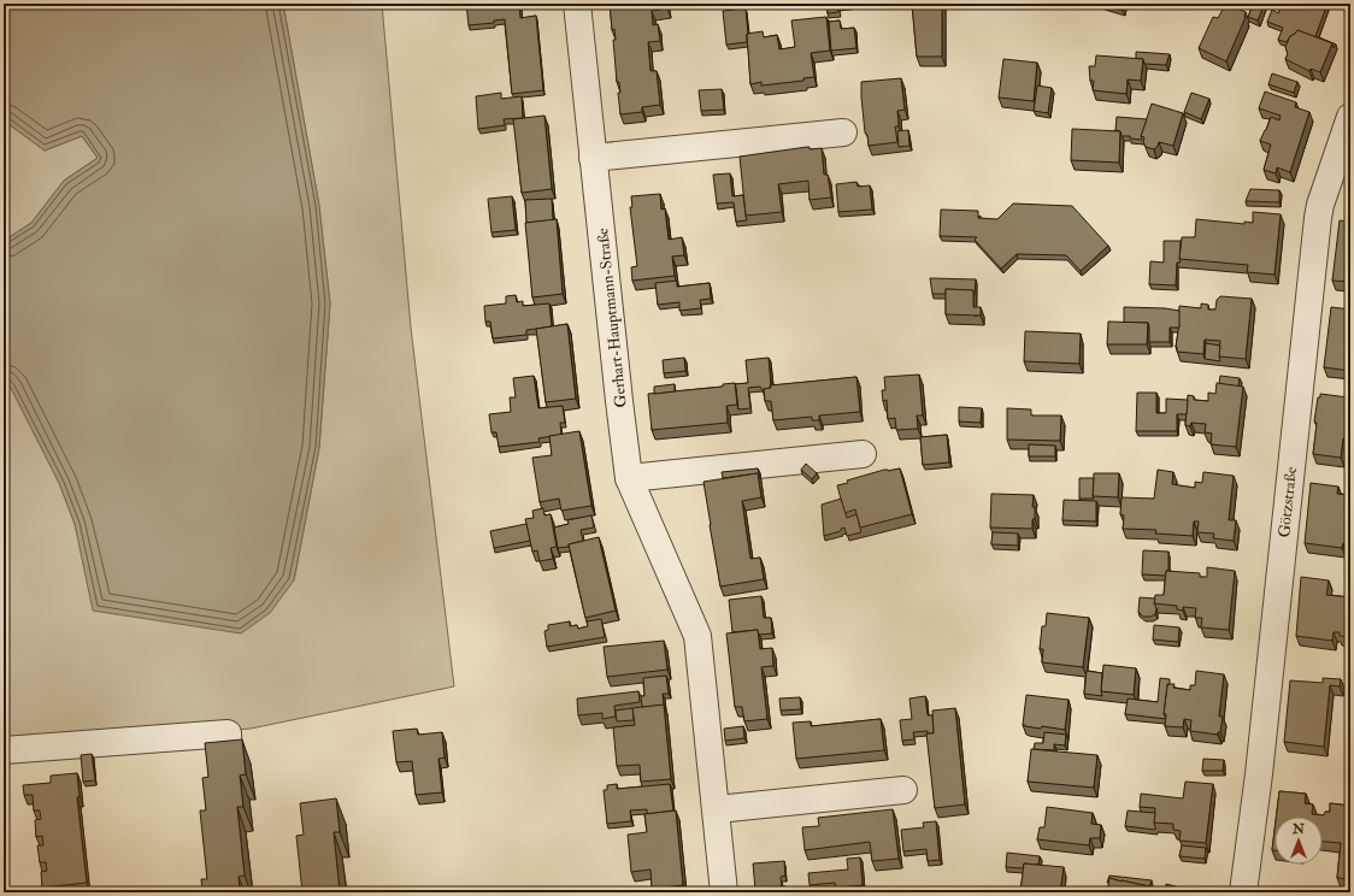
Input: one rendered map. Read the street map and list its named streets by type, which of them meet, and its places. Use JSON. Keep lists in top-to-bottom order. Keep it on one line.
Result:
{"streets":{"street":["Gerhart-Hauptmann-Straße","Götzstraße"]},"north":"top"}
